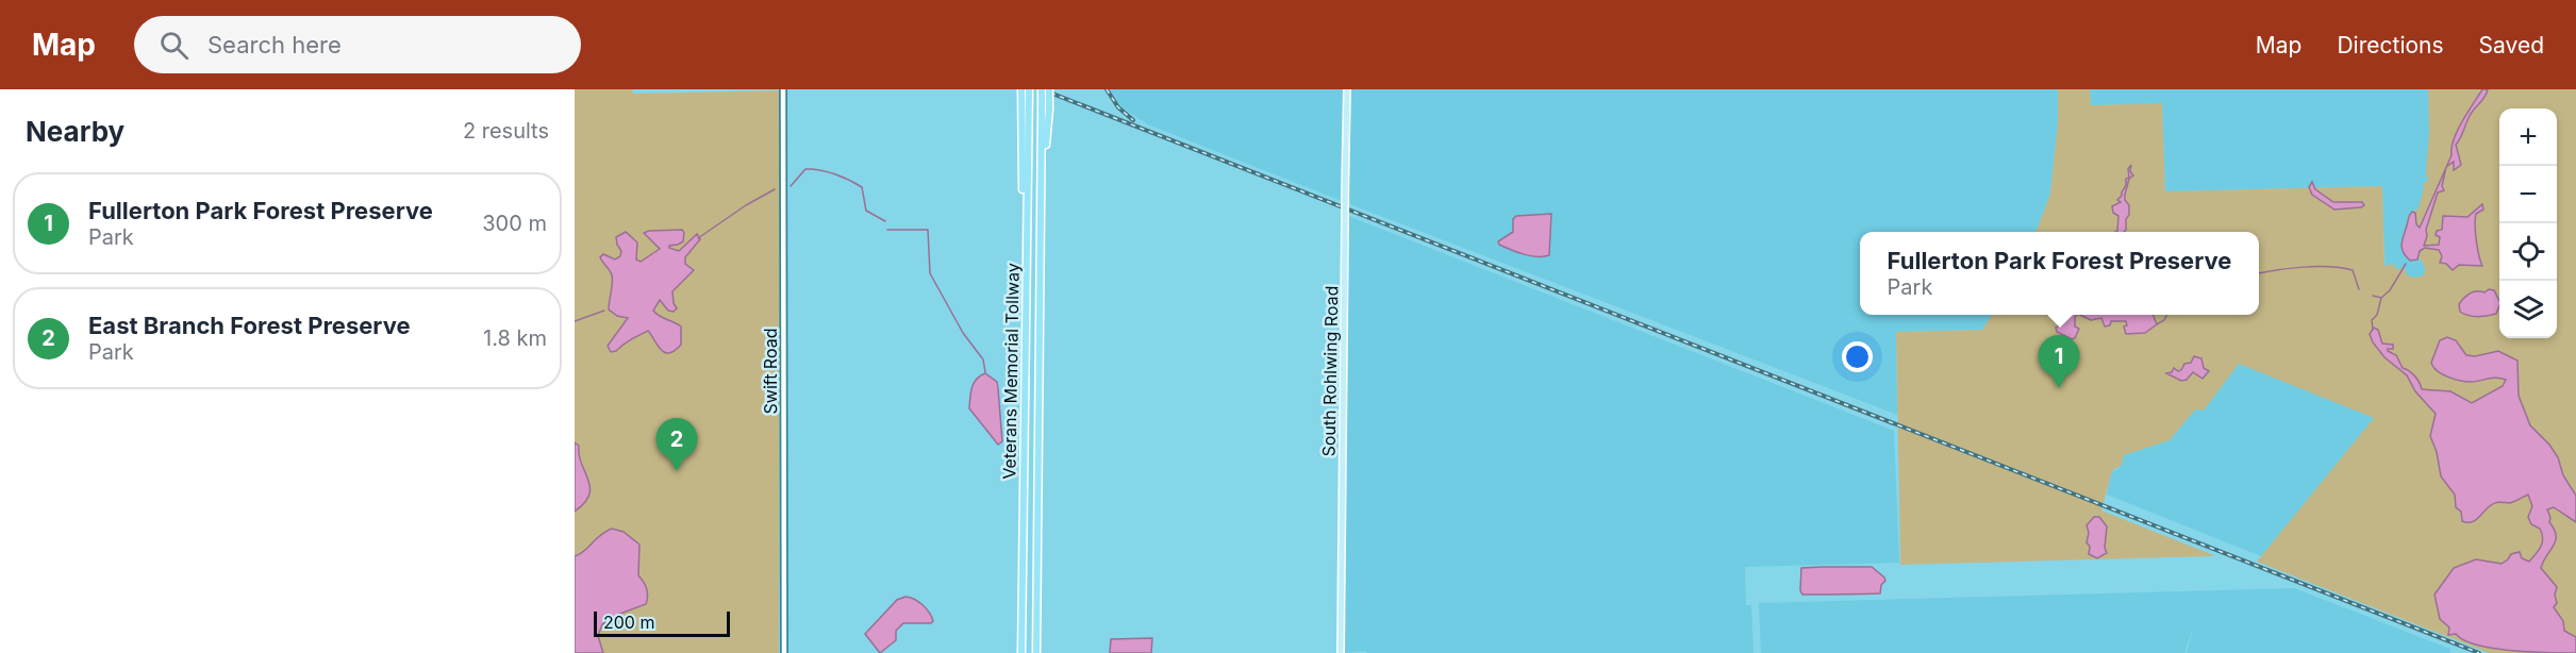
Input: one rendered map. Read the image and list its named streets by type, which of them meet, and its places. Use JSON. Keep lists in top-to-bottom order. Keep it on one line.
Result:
{"streets":{"highway":["Veterans Memorial Tollway"],"main road":["South Rohlwing Road"],"street":["Swift Road"]},"scale_bar":"200 m","page":{"header":"Map","search":"Search here","nav":["Map","Directions","Saved"],"heading":["Nearby","2 results"],"map_buttons":["+","−"],"list":[{"mark":"1","name":"Fullerton Park Forest Preserve","note":"Park","value":"300 m"},{"mark":"2","name":"East Branch Forest Preserve","note":"Park","value":"1.8 km"}],"popup":["Fullerton Park Forest Preserve","Park"],"pins":["1","2"],"scale":"200 m"}}
